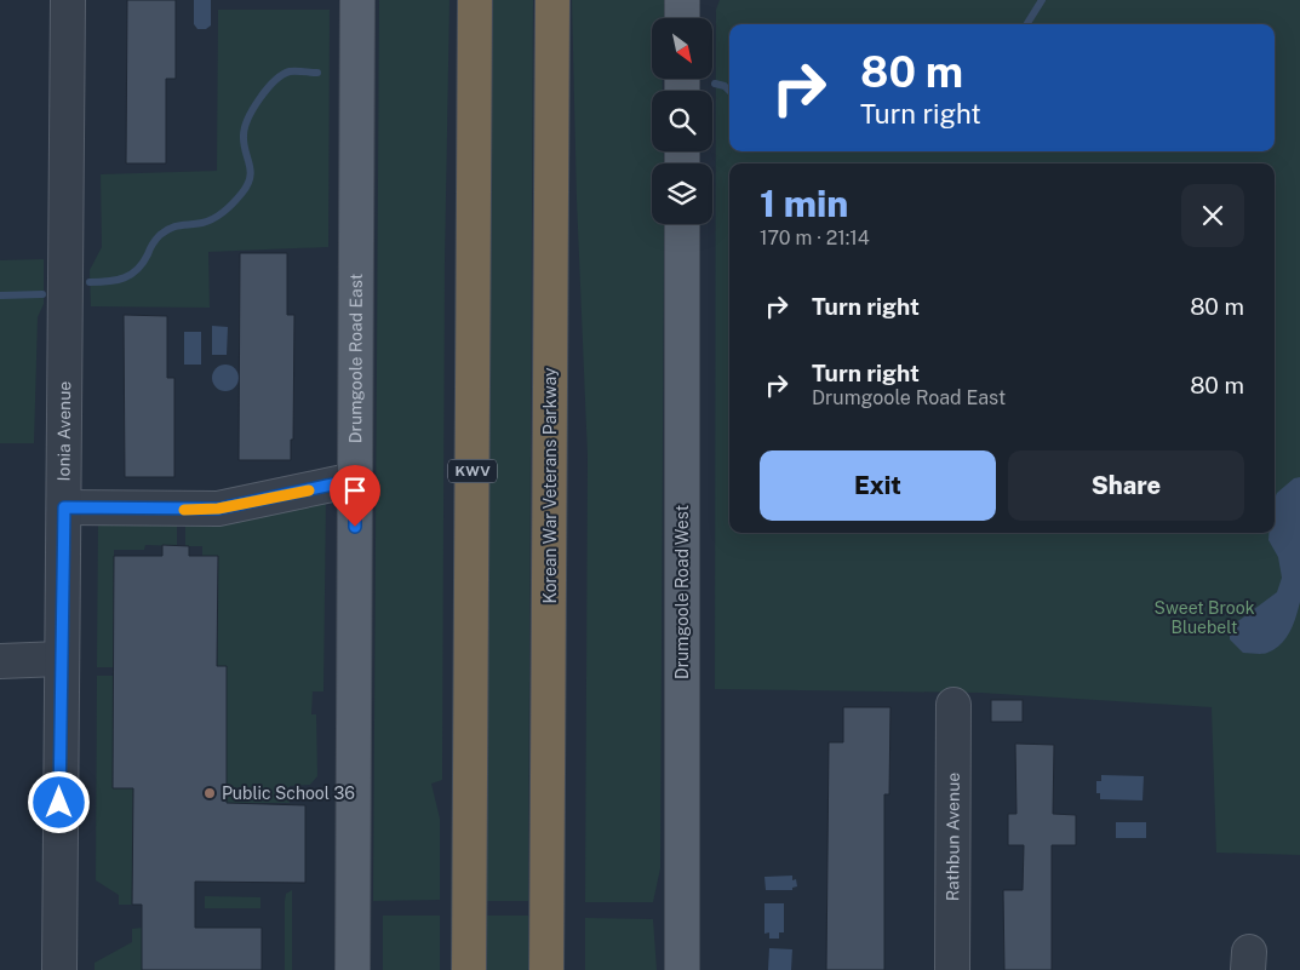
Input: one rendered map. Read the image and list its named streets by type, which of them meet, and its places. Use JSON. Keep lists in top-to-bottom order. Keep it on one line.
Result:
{"streets":{"highway":["KWV","Korean War Veterans Parkway"],"main road":["Drumgoole Road East","Drumgoole Road West"],"street":["Ionia Avenue","Rathbun Avenue"]},"parks":["Sweet Brook Bluebelt"],"places":["Public School 36"],"north":"bottom right","page":{"turn":["80 m","Turn right"],"heading":["1 min","170 m · 21:14"],"list":[{"name":"Turn right","value":"80 m"},{"name":"Turn right","note":"Drumgoole Road East","value":"80 m"}],"buttons":["Exit","Share"]}}
